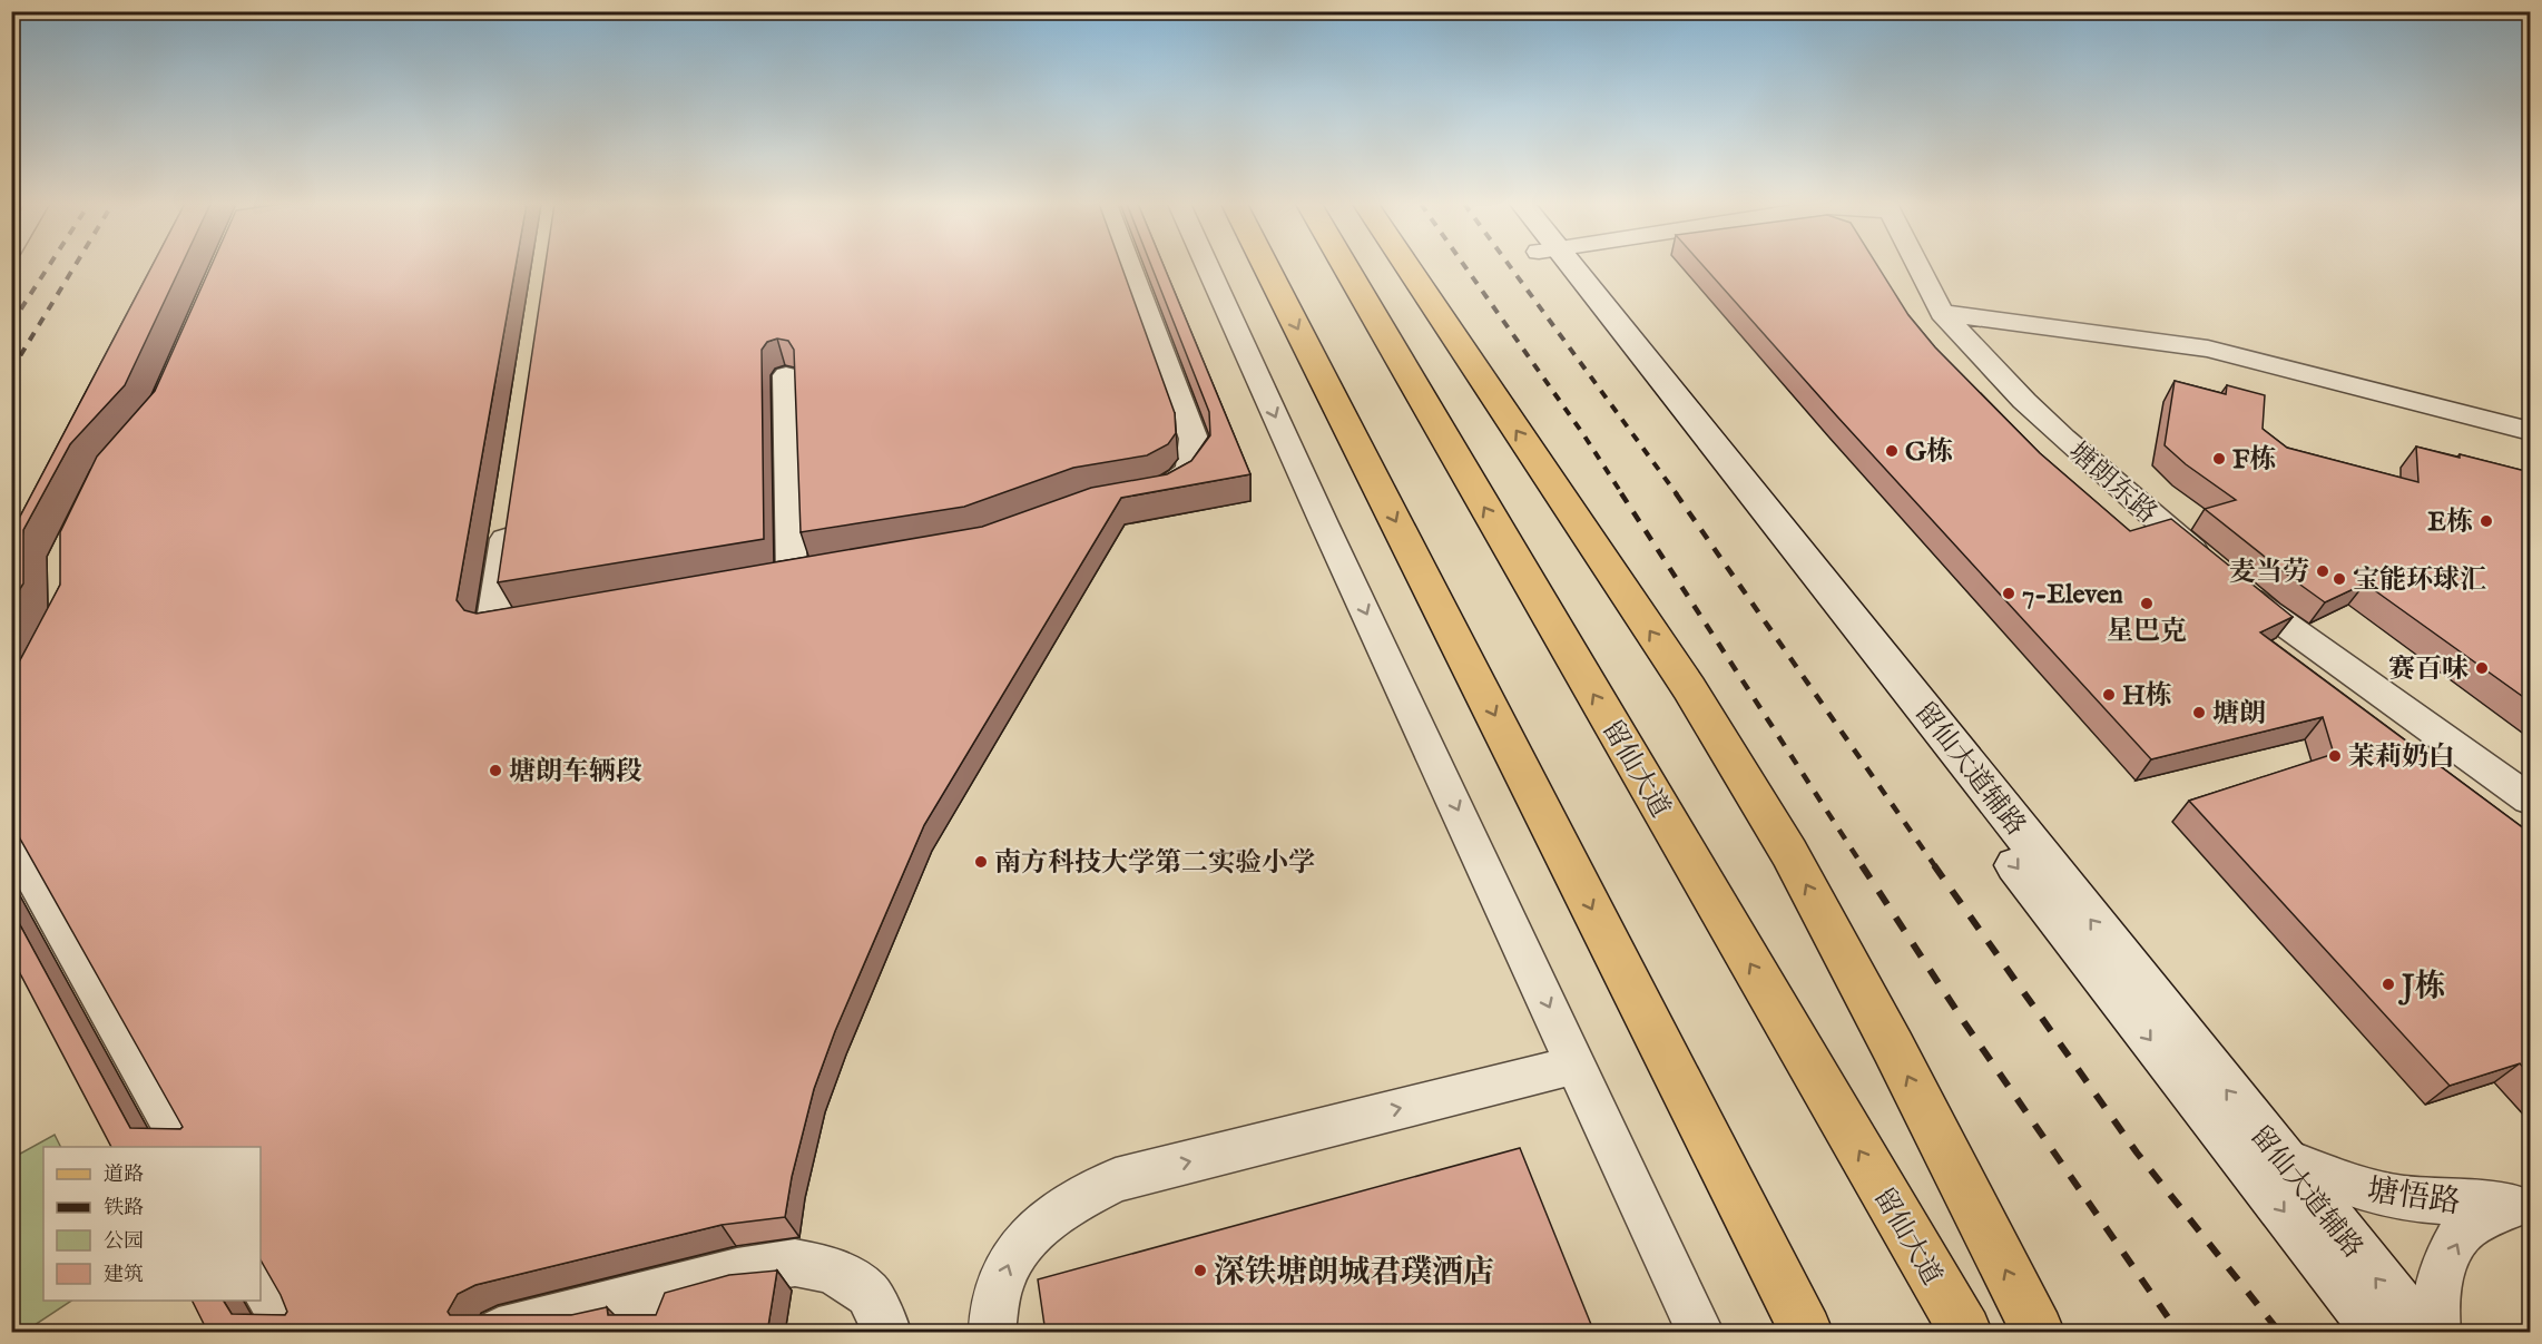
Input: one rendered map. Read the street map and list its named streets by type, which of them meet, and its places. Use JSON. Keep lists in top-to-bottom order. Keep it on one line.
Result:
{"streets":{"main road":["留仙大道","留仙大道辅路"],"street":["塘朗东路","塘悟路"]},"crossings":[["留仙大道辅路","塘悟路"]],"one_way":["塘悟路"],"places":["G栋","F栋","E栋","麦当劳","宝能环球汇","7-Eleven","星巴克","赛百味","H栋","塘朗","茉莉奶白","塘朗车辆段","南方科技大学第二实验小学","J栋","深铁塘朗城君璞酒店"],"legend":["道路","铁路","公园","建筑"]}
